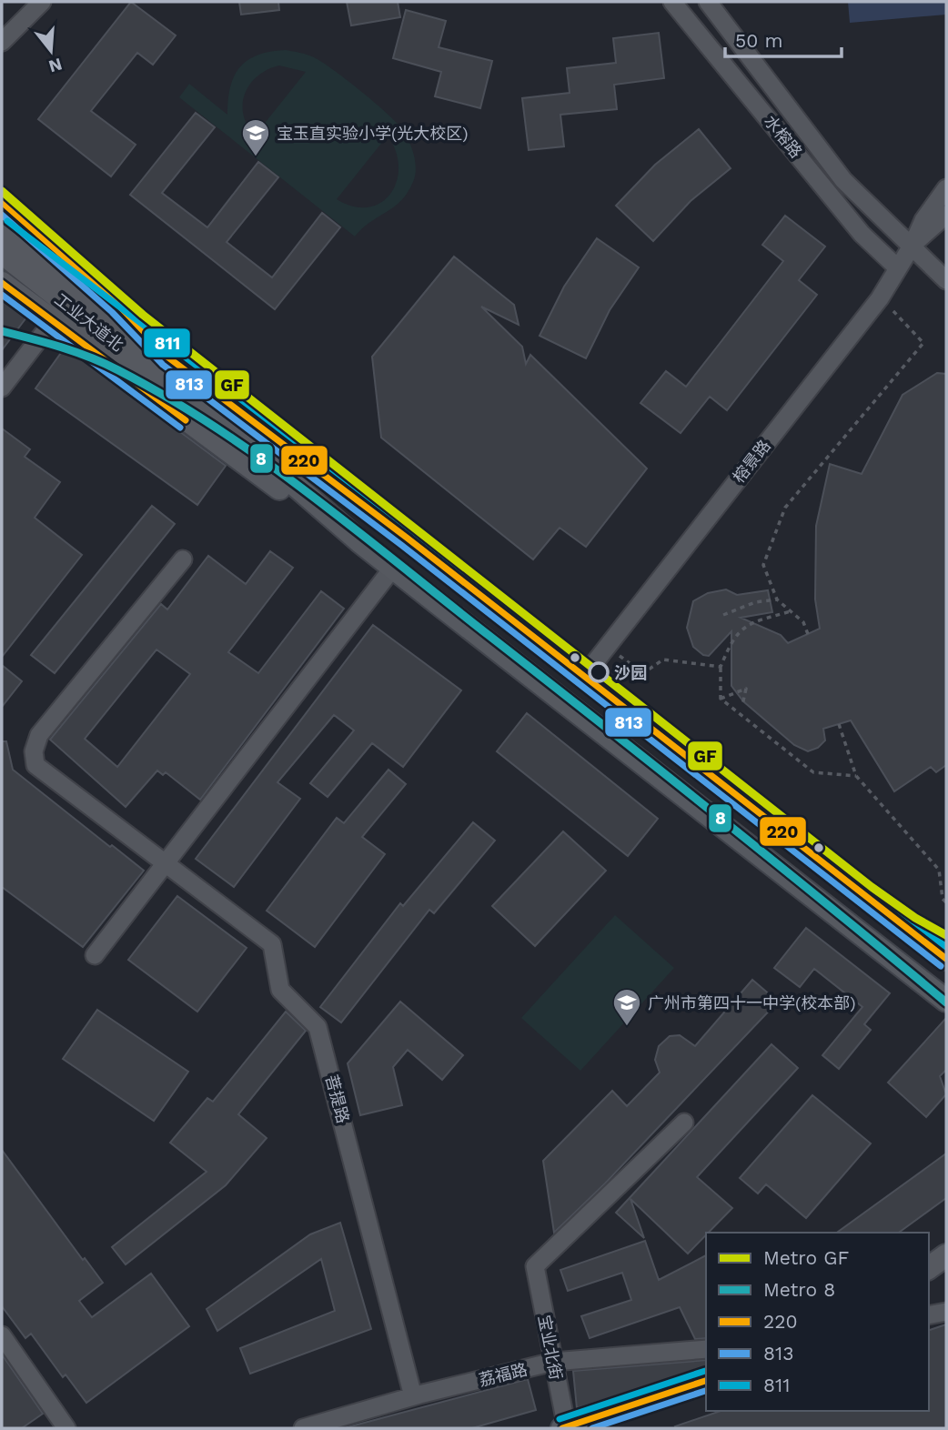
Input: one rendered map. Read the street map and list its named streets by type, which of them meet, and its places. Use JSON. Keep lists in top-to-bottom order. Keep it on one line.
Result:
{"streets":{"main road":["工业大道北"],"street":["水榕路","榕景路","菩提路","宝业北街","荔福路"]},"crossings":[["水榕路","榕景路"],["工业大道北","榕景路"],["菩提路","荔福路"],["宝业北街","荔福路"]],"places":{"school or university":["宝玉直实验小学(光大校区)","广州市第四十一中学(校本部)"],"other":["沙园"]},"lines":["metro line GF","transit line 220","transit line 813","transit line 811","metro line 8"],"legend":["Metro GF","Metro 8","220","813","811"],"scale_bar":"50 m","north":"bottom"}
